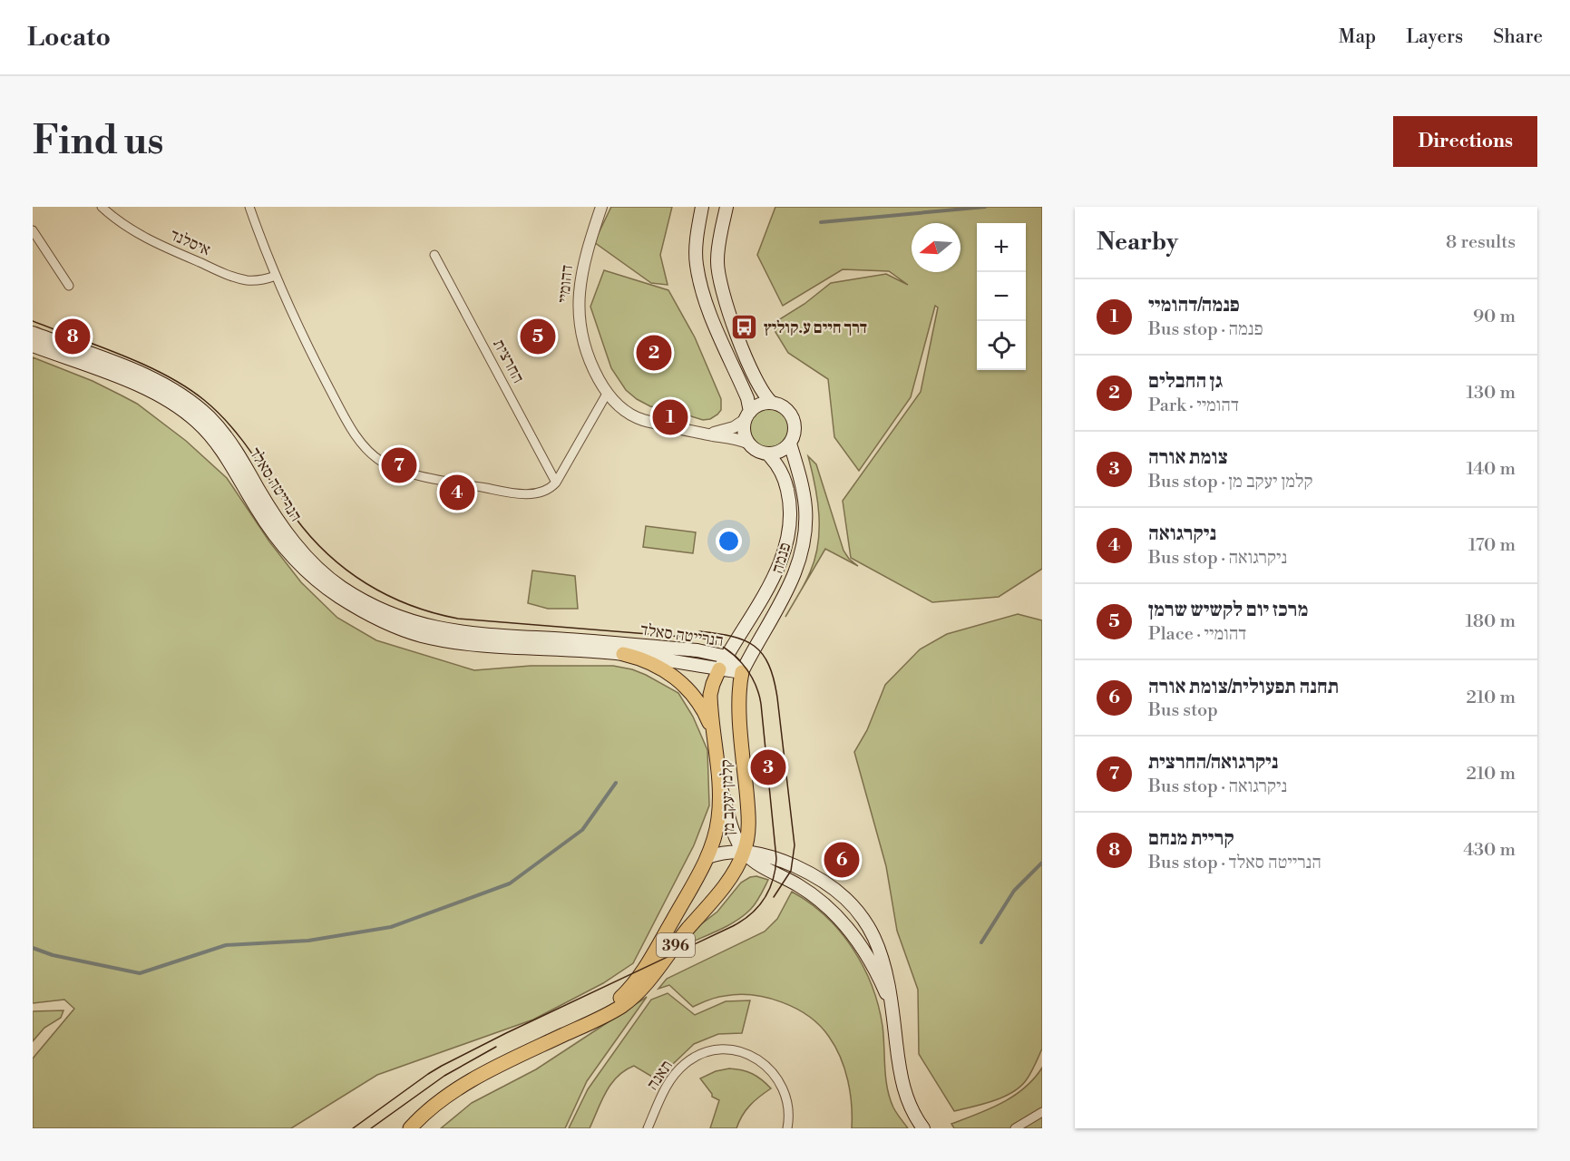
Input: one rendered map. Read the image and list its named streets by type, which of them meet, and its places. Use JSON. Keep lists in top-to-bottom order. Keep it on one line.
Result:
{"streets":{"main road":["הנרייטה סאלד","פנמה","קלמן יעקב מן","396"],"street":["איסלנד","דהומיי","החרצית","תאנה"]},"crossings":[["הנרייטה סאלד","פנמה"],["הנרייטה סאלד","קלמן יעקב מן"],["פנמה","קלמן יעקב מן"]],"places":{"bus stop":["דרך חיים ע.קוליץ"]},"north":"left","page":{"header":"Locato","nav":["Map","Layers","Share"],"buttons":"Directions","title":"Find us","heading":["Nearby","8 results"],"map_buttons":["+","−"],"list":[{"mark":"1","name":"פנמה/דהומיי","note":"Bus stop · פנמה","value":"90 m"},{"mark":"2","name":"גן החבלים","note":"Park · דהומיי","value":"130 m"},{"mark":"3","name":"צומת אורה","note":"Bus stop · קלמן יעקב מן","value":"140 m"},{"mark":"4","name":"ניקרגואה","note":"Bus stop · ניקרגואה","value":"170 m"},{"mark":"5","name":"מרכז יום לקשיש שרמן","note":"Place · דהומיי","value":"180 m"},{"mark":"6","name":"תחנה תפעולית/צומת אורה","note":"Bus stop","value":"210 m"},{"mark":"7","name":"ניקרגואה/החרצית","note":"Bus stop · ניקרגואה","value":"210 m"},{"mark":"8","name":"קריית מנחם","note":"Bus stop · הנרייטה סאלד","value":"430 m"}],"pins":["5","8","2","1","7","4","3","6"]}}
